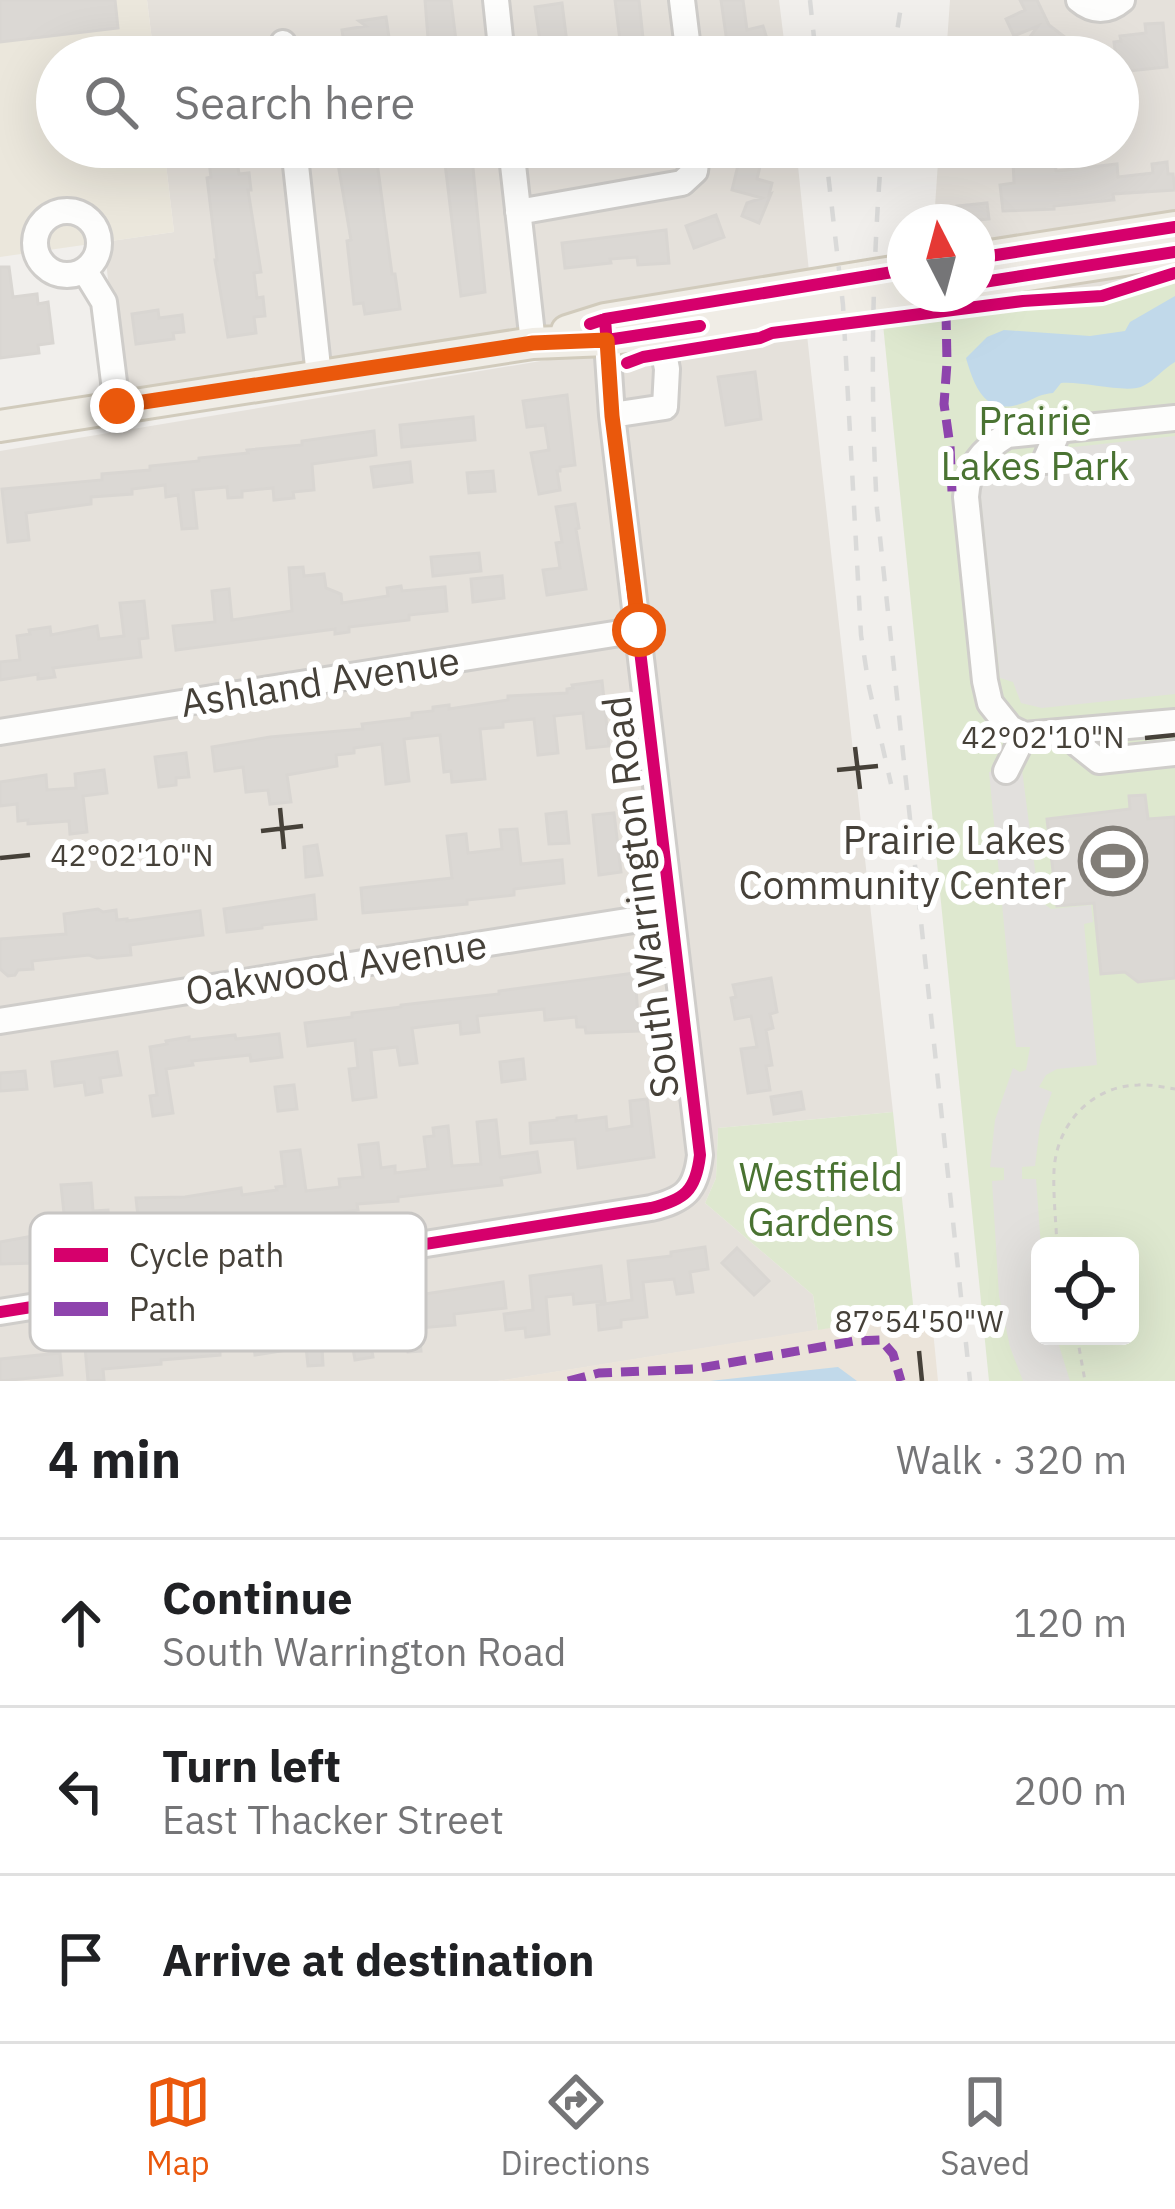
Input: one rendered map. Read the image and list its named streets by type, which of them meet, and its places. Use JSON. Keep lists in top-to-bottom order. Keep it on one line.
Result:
{"streets":{"street":["Ashland Avenue","South Warrington Road","Oakwood Avenue"]},"crossings":[["Ashland Avenue","South Warrington Road"],["South Warrington Road","Oakwood Avenue"]],"parks":["Prairie Lakes Park","Westfield Gardens"],"places":{"sports":["Prairie Lakes Community Center"]},"legend":["Cycle path","Path"],"north":"top","page":{"search":"Search here","heading":["4 min","Walk · 320 m"],"list":[["Continue","South Warrington Road","120 m"],["Turn left","East Thacker Street","200 m"],"Arrive at destination"],"nav":["Map","Directions","Saved"]},"coordinates":["42°02'10\"N","87°54'50\"W"]}
